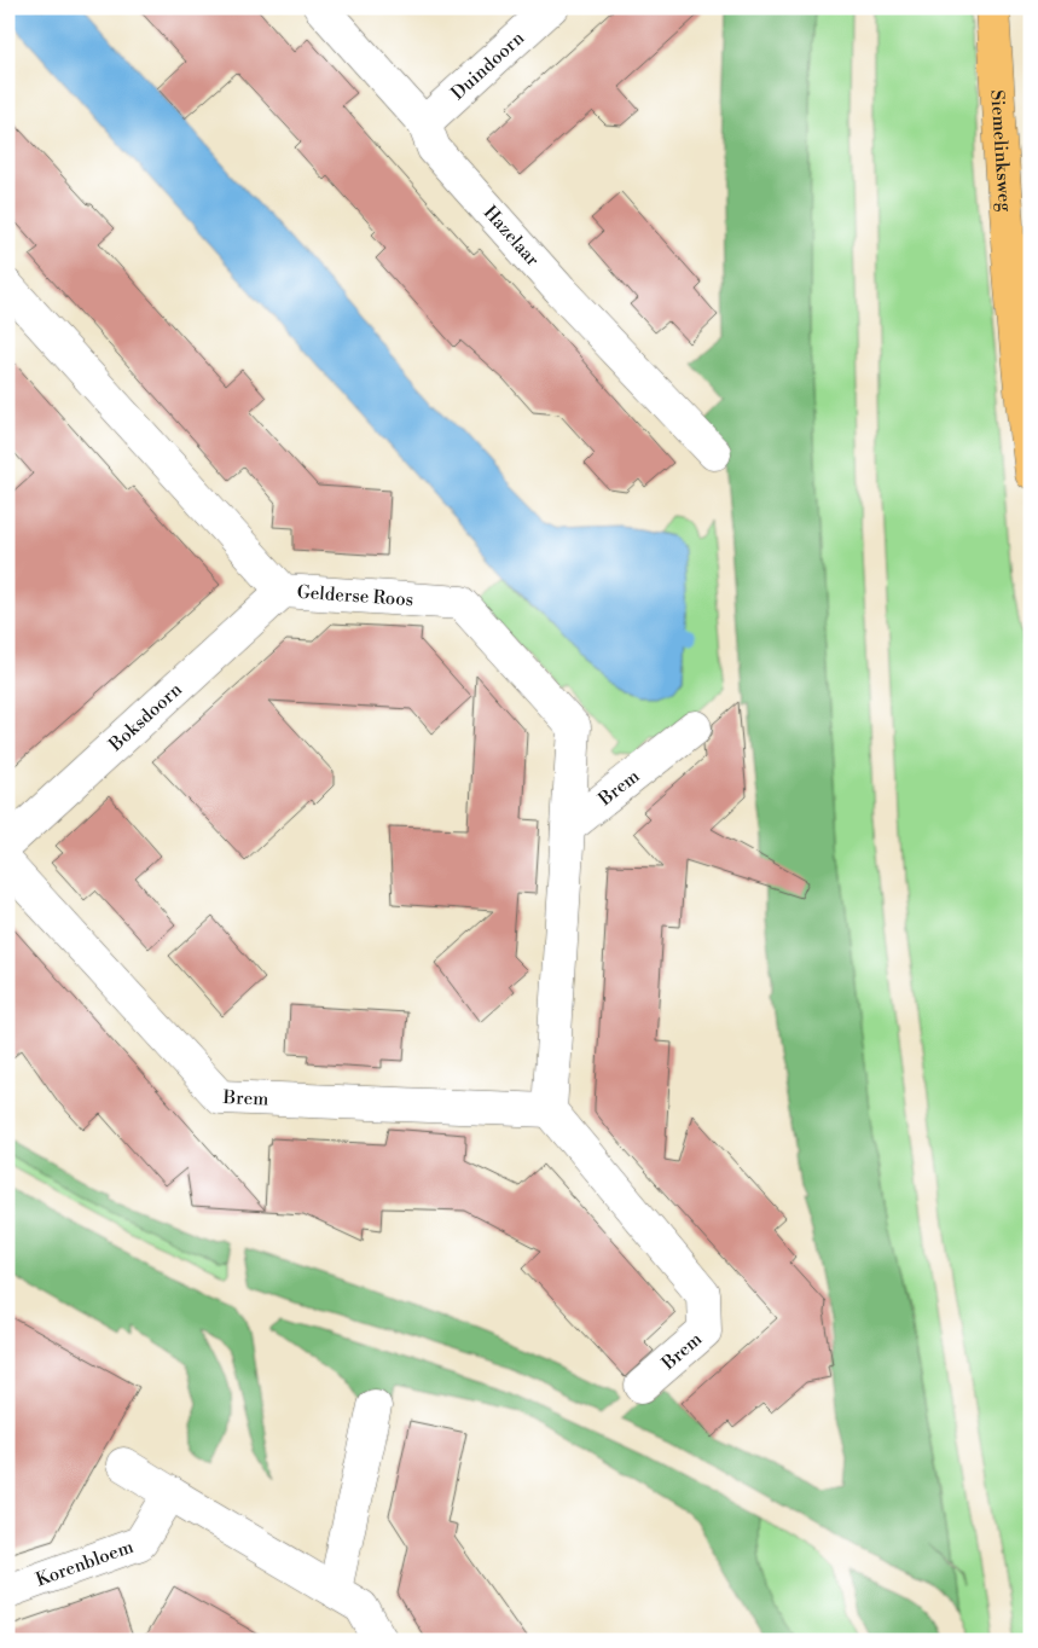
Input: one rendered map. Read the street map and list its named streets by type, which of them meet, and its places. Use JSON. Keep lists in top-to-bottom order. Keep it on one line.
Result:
{"streets":{"main road":["Siemelinksweg"],"street":["Duindoorn","Hazelaar","Gelderse Roos","Boksdoorn","Brem","Korenbloem"]},"crossings":[["Duindoorn","Hazelaar"],["Gelderse Roos","Boksdoorn"],["Gelderse Roos","Brem"]]}
